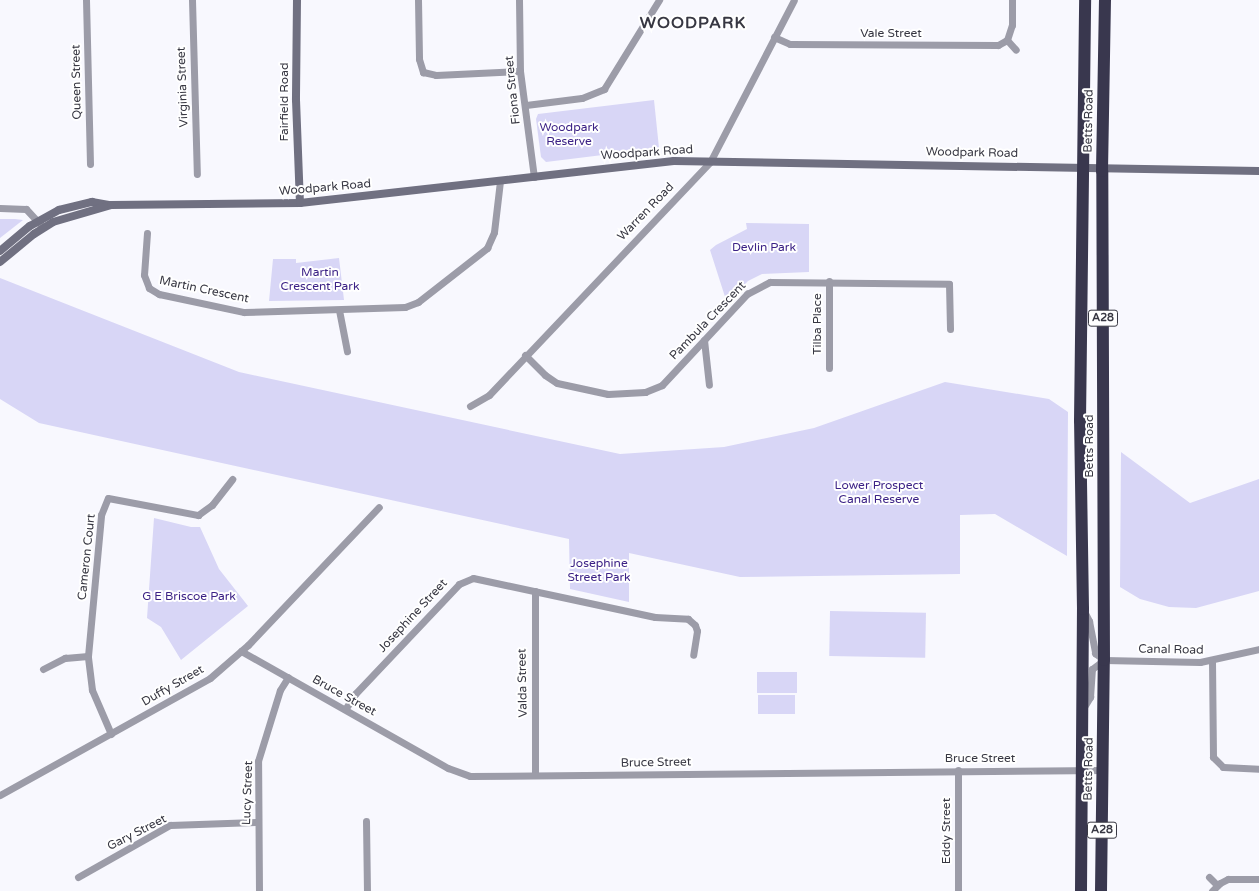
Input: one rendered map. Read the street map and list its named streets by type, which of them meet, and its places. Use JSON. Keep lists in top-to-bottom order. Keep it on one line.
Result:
{"streets":{"highway":["Betts Road","A28"],"main road":["Fairfield Road","Woodpark Road"],"street":["Vale Street","Queen Street","Virginia Street","Fiona Street","Warren Road","Martin Crescent","Pambula Crescent","Tilba Place","Cameron Court","Josephine Street","Canal Road","Valda Street","Duffy Street","Bruce Street","Lucy Street","Eddy Street","Gary Street"]},"crossings":[["Vale Street","Warren Road"],["Fiona Street","Woodpark Road"],["Fairfield Road","Woodpark Road"],["Betts Road","Woodpark Road"],["Betts Road","Canal Road"],["Betts Road","Bruce Street"],["Woodpark Road","Warren Road"],["Woodpark Road","Martin Crescent"],["Warren Road","Pambula Crescent"],["Pambula Crescent","Tilba Place"],["Cameron Court","Duffy Street"],["Josephine Street","Valda Street"],["Josephine Street","Bruce Street"],["Valda Street","Bruce Street"],["Duffy Street","Bruce Street"],["Bruce Street","Lucy Street"],["Bruce Street","Eddy Street"],["Lucy Street","Gary Street"]],"districts":["WOODPARK"],"parks":["Woodpark Reserve","Devlin Park","Martin Crescent Park","Lower Prospect Canal Reserve","Josephine Street Park","G E Briscoe Park"]}
